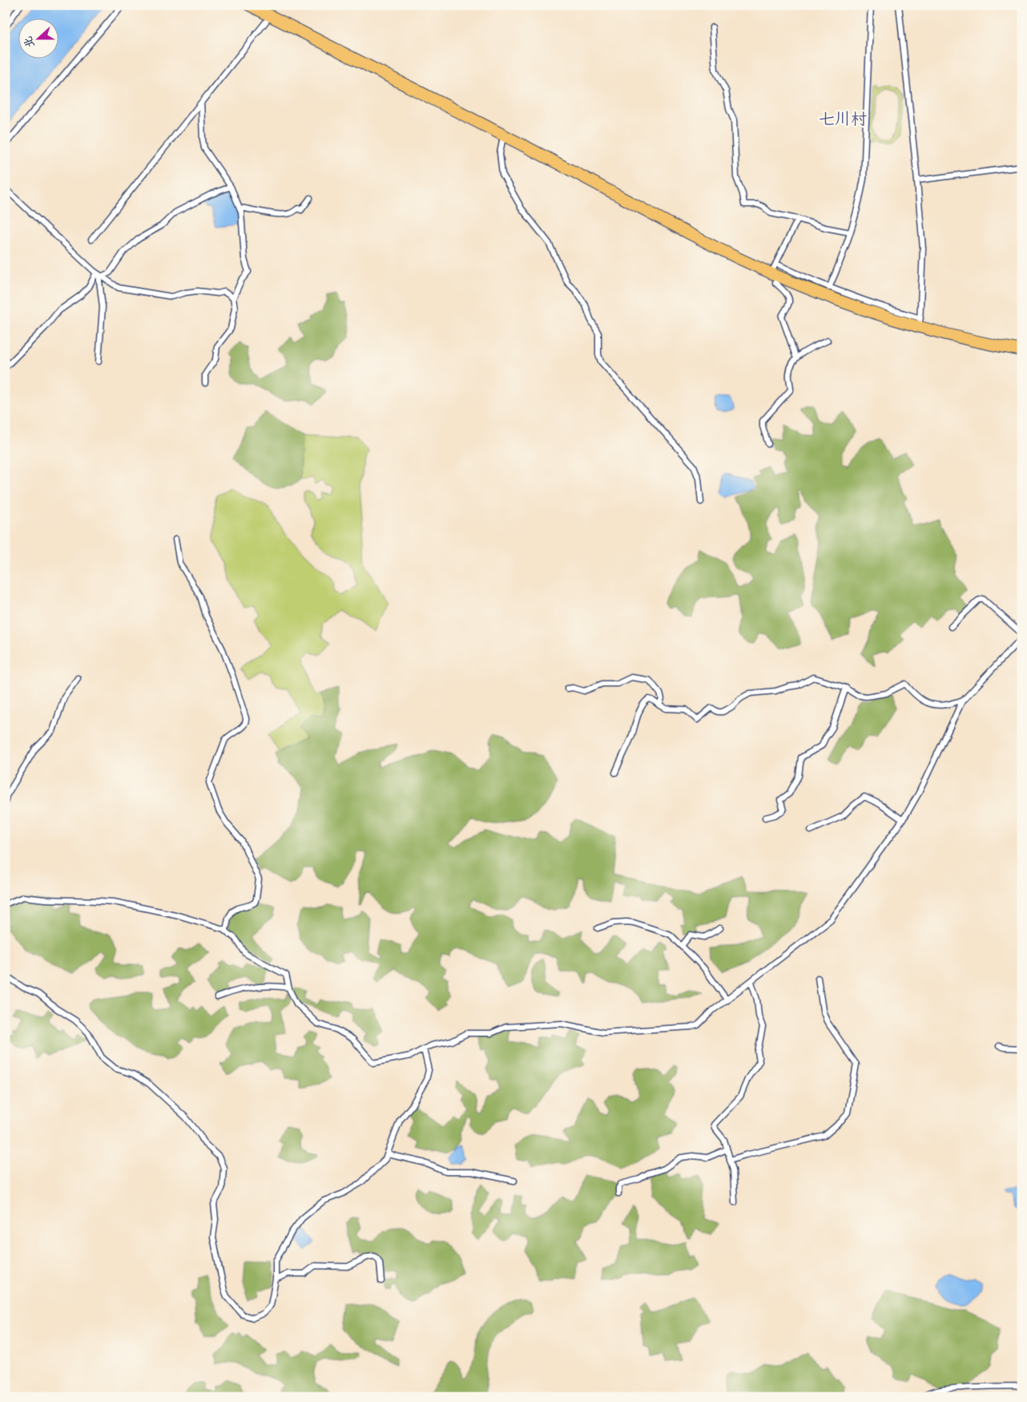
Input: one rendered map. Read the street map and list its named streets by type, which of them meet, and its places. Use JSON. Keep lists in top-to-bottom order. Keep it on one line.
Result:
{"districts":["七川村"],"north":"left"}
